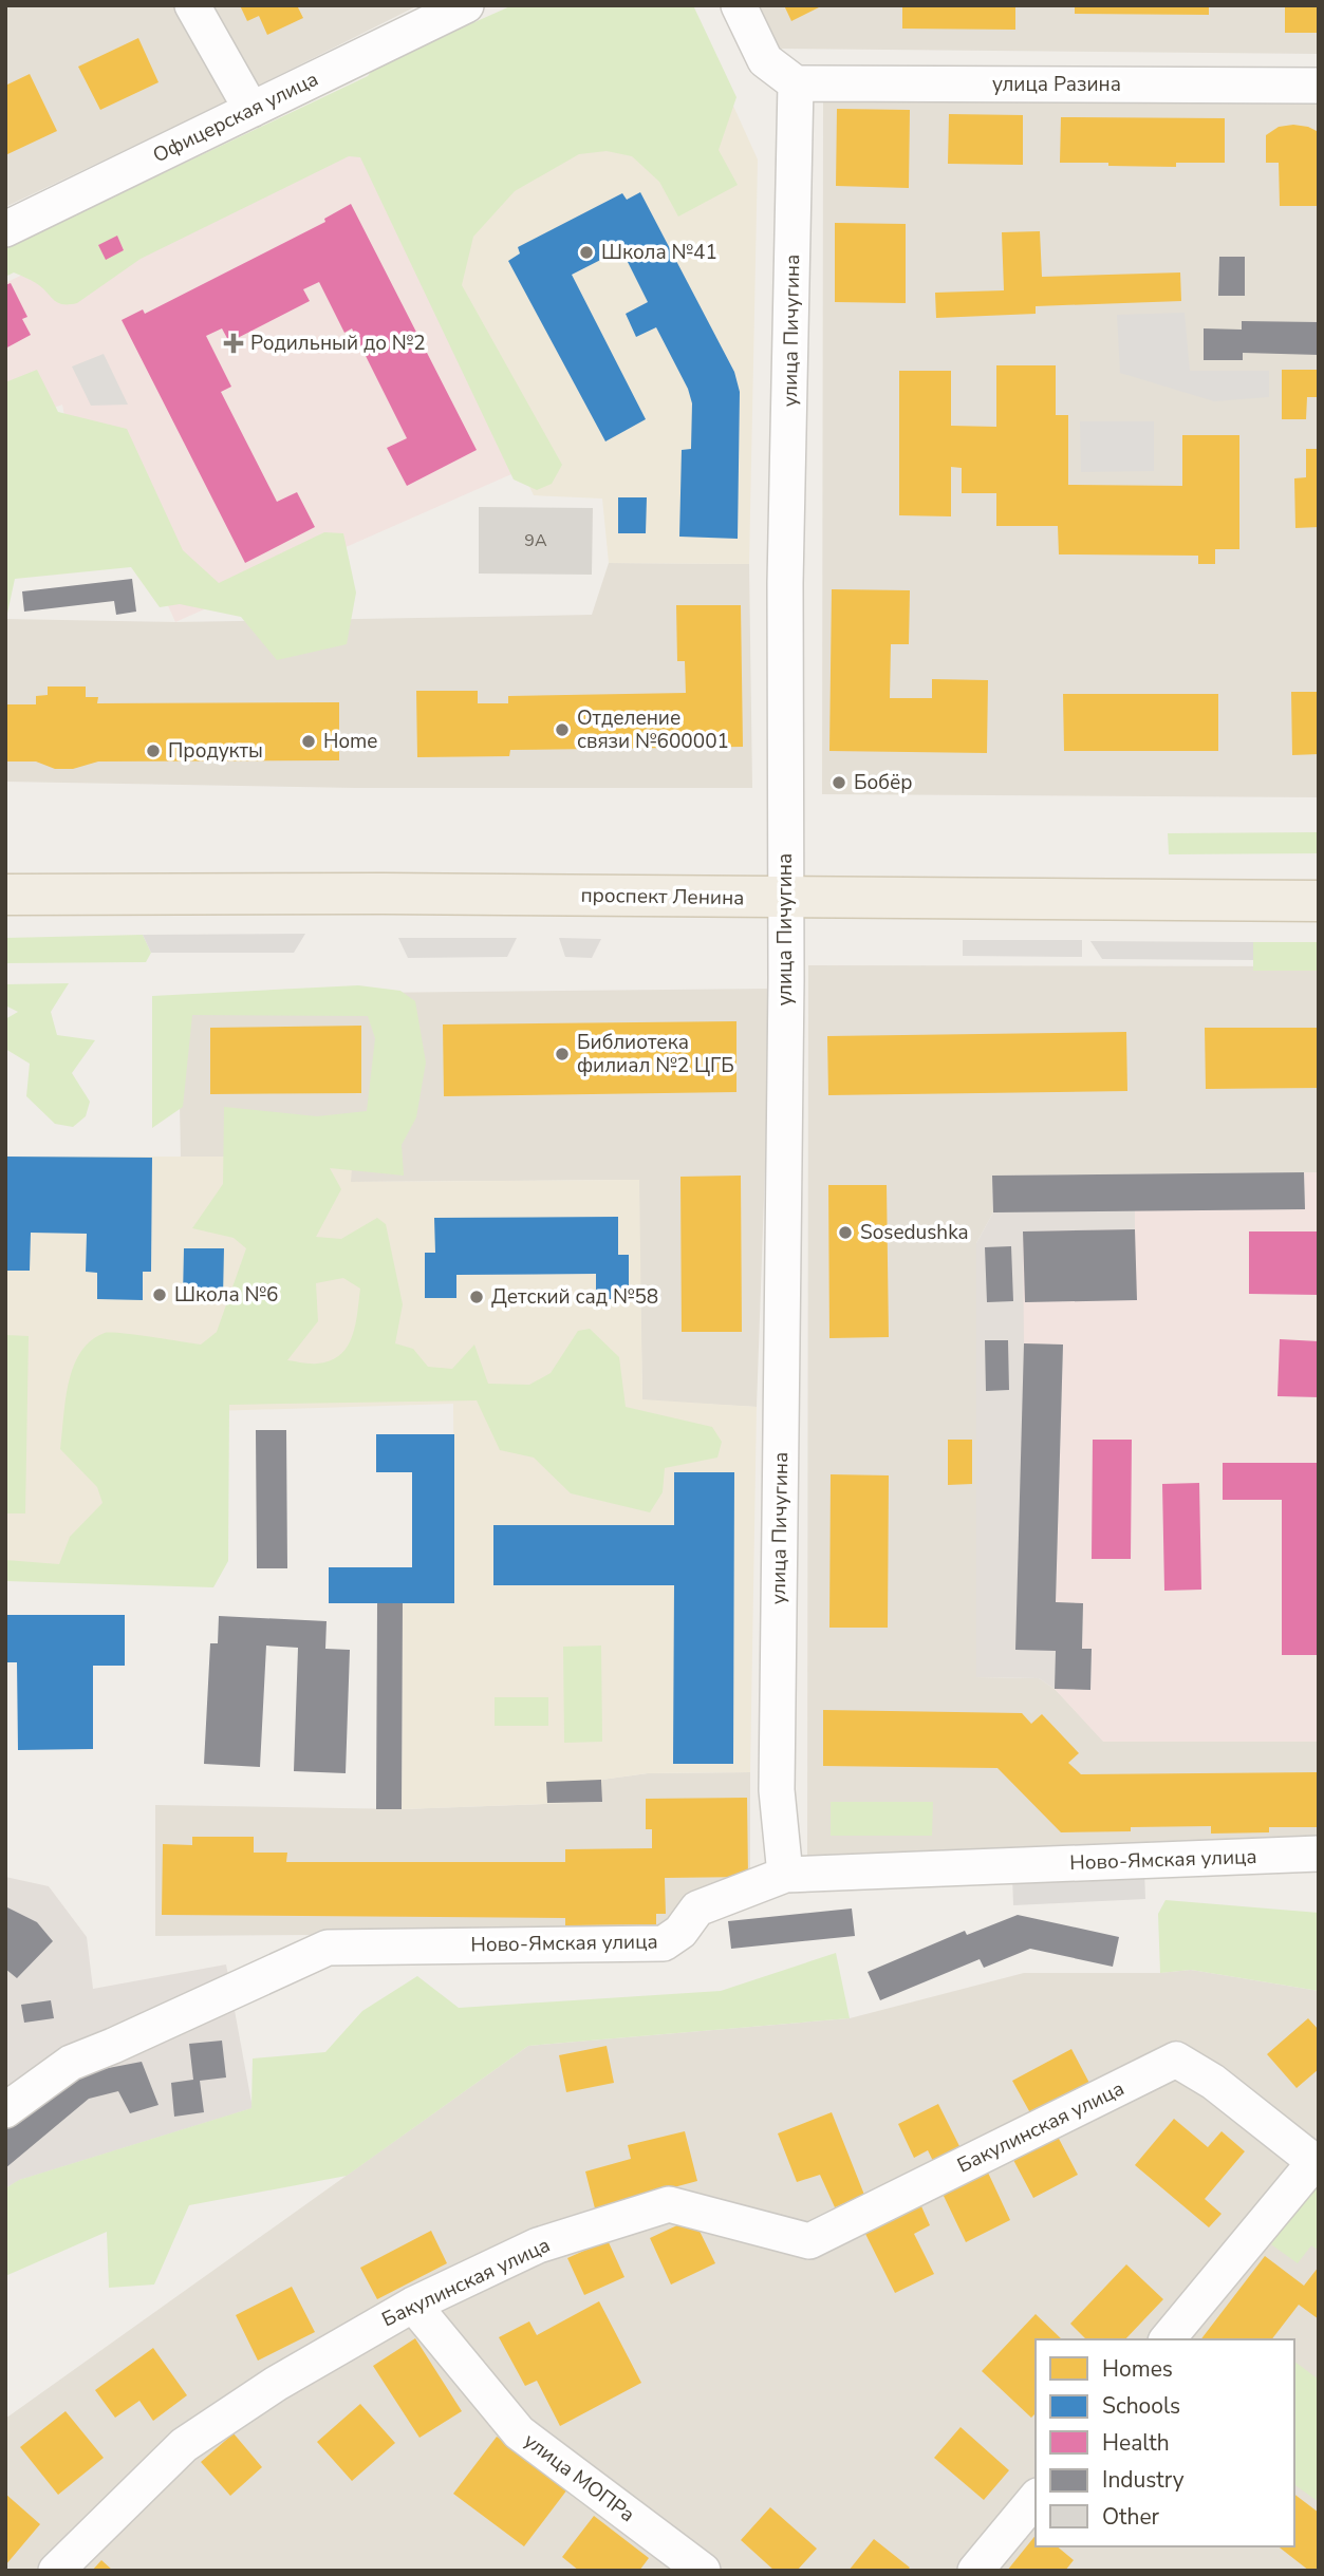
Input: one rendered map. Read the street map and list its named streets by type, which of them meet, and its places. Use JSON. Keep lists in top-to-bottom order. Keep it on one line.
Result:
{"streets":{"main road":["проспект Ленина"],"street":["улица Разина","Офицерская улица","улица Пичугина","Ново-Ямская улица","Бакулинская улица","улица МОПРа"]},"crossings":[["улица Разина","улица Пичугина"],["улица Пичугина","проспект Ленина"],["улица Пичугина","Ново-Ямская улица"],["Бакулинская улица","улица МОПРа"]],"places":{"other":["Школа №41","Отделение связи №600001","Home","Продукты","Бобёр","Библиотека филиал №2 ЦГБ","Sosedushka","Школа №6","Детский сад №58"],"health":["Родильный до №2"]},"house_numbers":["9А"],"legend":["Homes","Schools","Health","Industry","Other"]}
